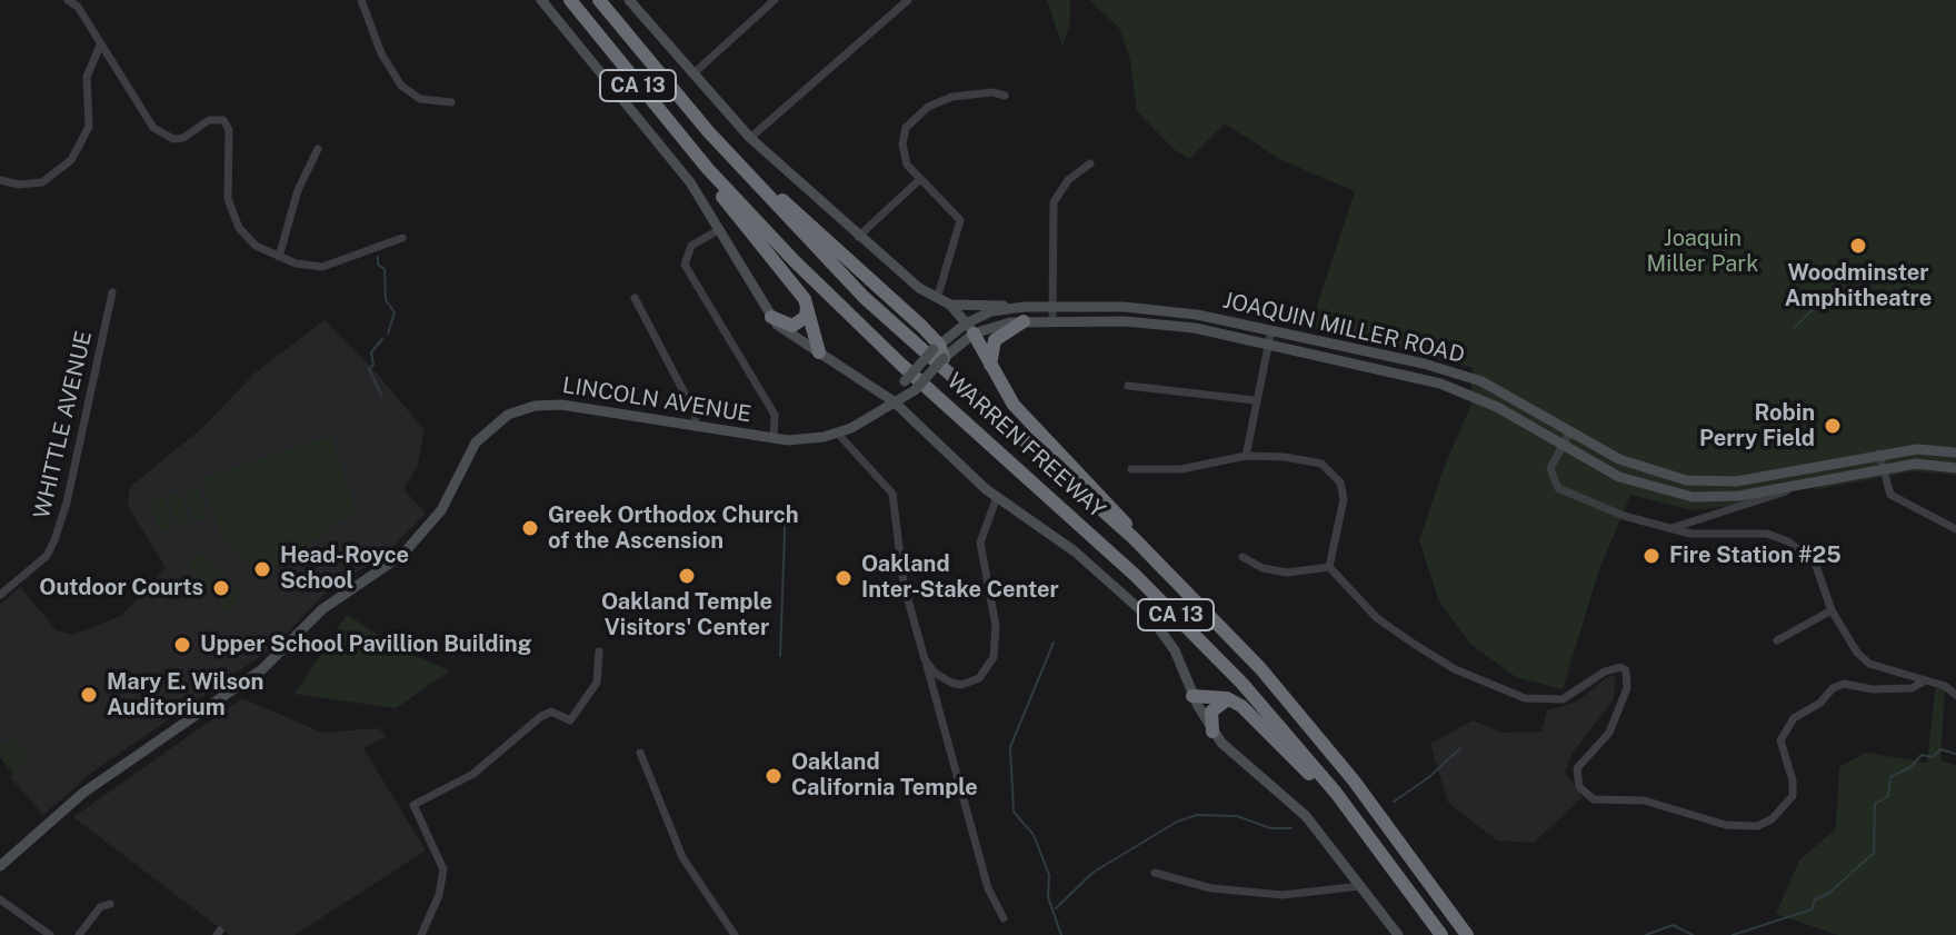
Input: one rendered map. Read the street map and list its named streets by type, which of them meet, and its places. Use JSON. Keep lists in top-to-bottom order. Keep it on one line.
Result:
{"streets":{"highway":["CA 13","WARREN FREEWAY"],"main road":["JOAQUIN MILLER ROAD","LINCOLN AVENUE"],"street":["WHITTLE AVENUE"]},"crossings":[["JOAQUIN MILLER ROAD","LINCOLN AVENUE"]],"parks":["Joaquin Miller Park"],"places":["Woodminster Amphitheatre","Robin Perry Field","Greek Orthodox Church of the Ascension","Fire Station #25","Head-Royce School","Oakland Temple Visitors' Center","Oakland Inter-Stake Center","Outdoor Courts","Upper School Pavillion Building","Mary E. Wilson Auditorium","Oakland California Temple"]}
